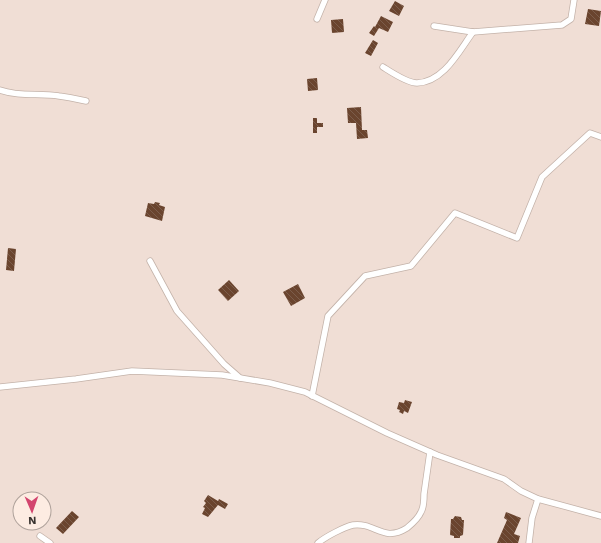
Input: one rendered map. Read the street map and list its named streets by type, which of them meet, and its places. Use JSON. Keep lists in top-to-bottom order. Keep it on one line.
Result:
{"north":"bottom"}
